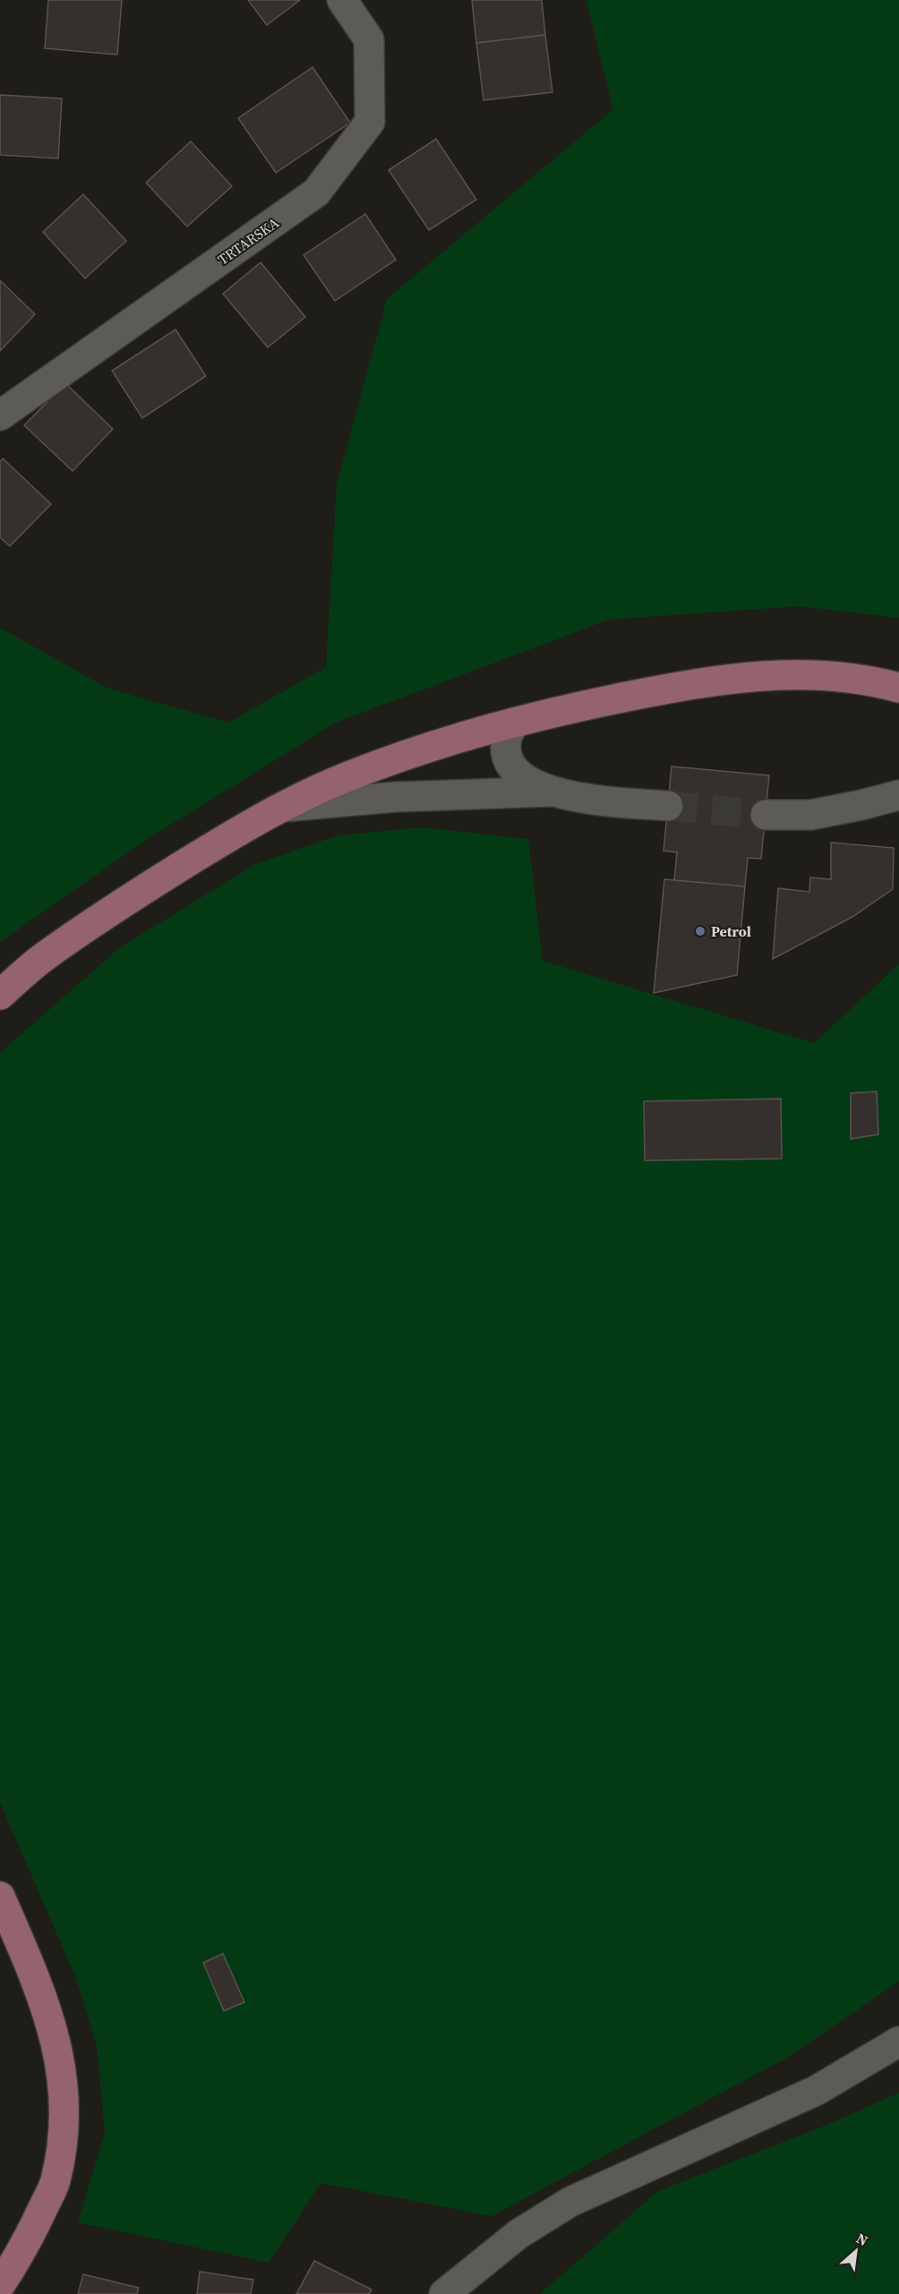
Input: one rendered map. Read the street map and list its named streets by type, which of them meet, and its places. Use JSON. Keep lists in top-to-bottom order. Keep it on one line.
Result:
{"streets":{"street":["TRTARSKA"]},"places":["Petrol"],"north":"top right"}
